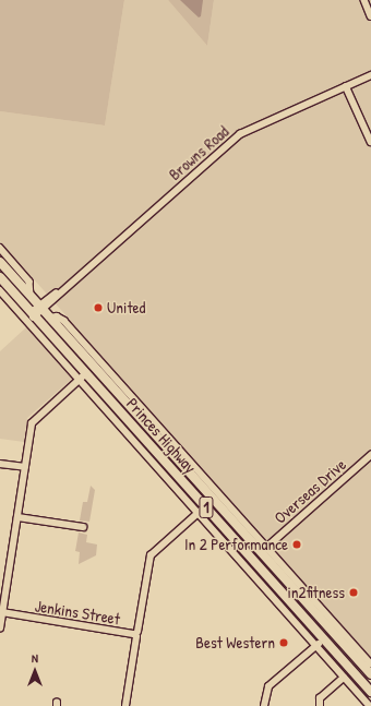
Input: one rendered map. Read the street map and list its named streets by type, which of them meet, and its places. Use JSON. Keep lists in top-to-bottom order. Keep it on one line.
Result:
{"streets":{"highway":["Princes Highway","1"],"street":["Browns Road","Overseas Drive","Jenkins Street"]},"crossings":[["Browns Road","Princes Highway"]],"places":["United","In 2 Performance","in2fitness","Best Western"],"north":"top"}
